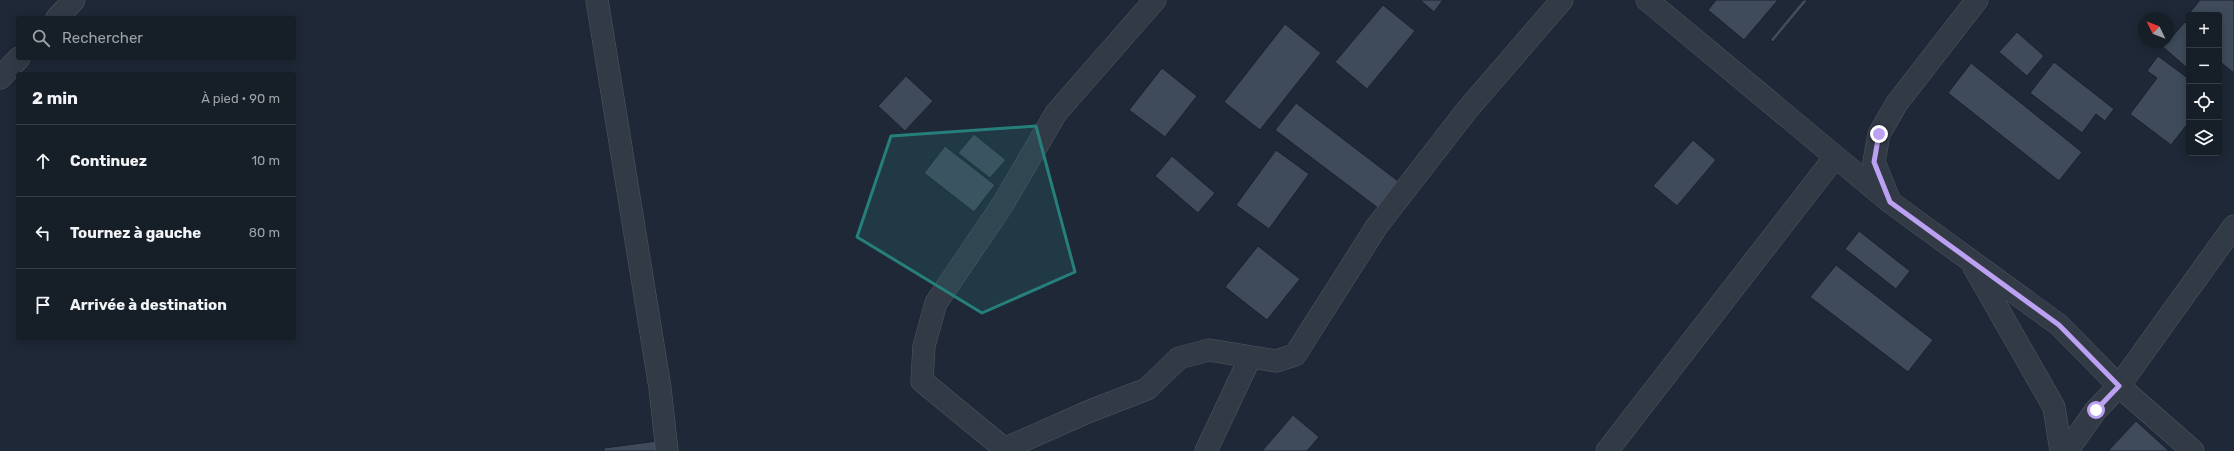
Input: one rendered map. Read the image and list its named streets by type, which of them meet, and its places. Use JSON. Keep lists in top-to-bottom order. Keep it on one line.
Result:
{"north":"top left","page":{"map_buttons":["+","−"],"search":"Rechercher","heading":["2 min","À pied · 90 m"],"list":[["Continuez","10 m"],["Tournez à gauche","80 m"],"Arrivée à destination"]}}
